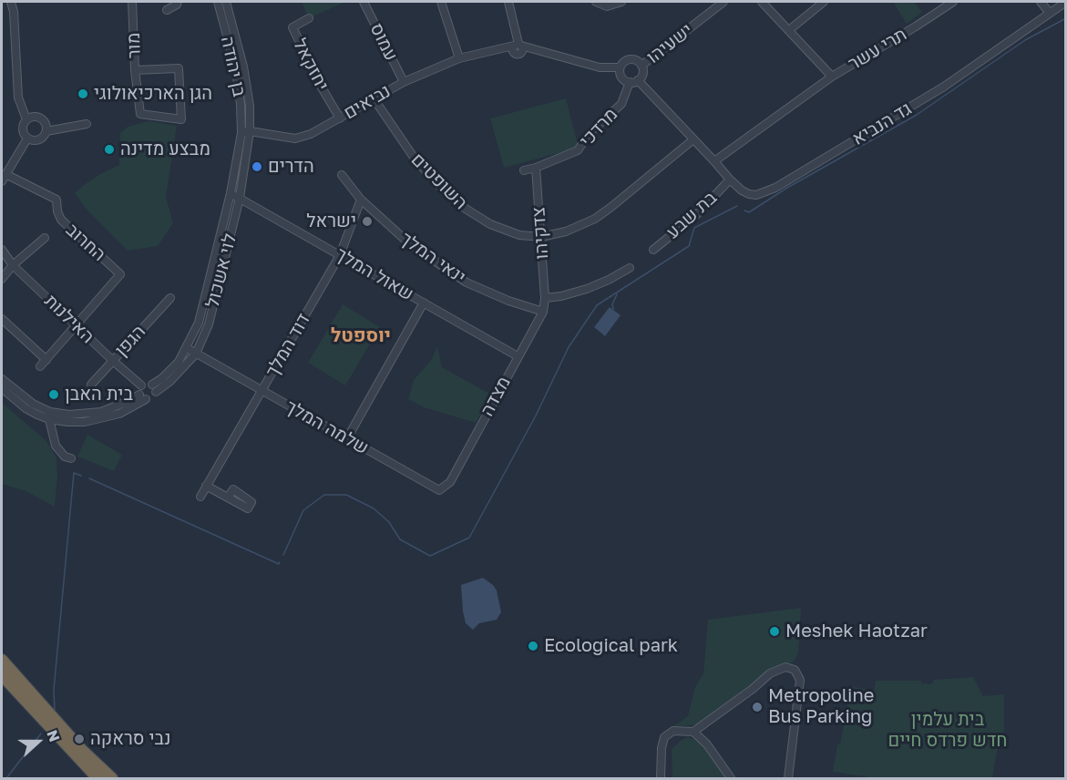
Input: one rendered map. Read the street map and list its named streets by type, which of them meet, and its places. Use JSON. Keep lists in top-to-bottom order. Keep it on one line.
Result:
{"streets":{"street":["עמוס","ישעיהו","מור","תרי עשר","יחזקאל","בן יהודה","נביאים","גד הנביא","מרדכי","השופטים","בת שבע","צדקיהו","החרוב","ינאי המלך","לוי אשכול","שאול המלך","האילנות","הגפן","דוד המלך","מצדה","שלמה המלך"]},"crossings":[["עמוס","נביאים"],["ישעיהו","נביאים"],["ישעיהו","מרדכי"],["יחזקאל","נביאים"],["בן יהודה","נביאים"],["בן יהודה","לוי אשכול"],["נביאים","מרדכי"],["נביאים","השופטים"],["נביאים","לוי אשכול"],["גד הנביא","בת שבע"],["מרדכי","צדקיהו"],["השופטים","צדקיהו"],["צדקיהו","מצדה"],["החרוב","האילנות"],["ינאי המלך","דוד המלך"],["ינאי המלך","מצדה"],["לוי אשכול","שאול המלך"],["לוי אשכול","שלמה המלך"],["שאול המלך","דוד המלך"],["שאול המלך","מצדה"],["האילנות","הגפן"],["דוד המלך","שלמה המלך"],["מצדה","שלמה המלך"]],"districts":["יוספטל"],"parks":["בית עלמין חדש פרדס חיים"],"places":["הגן הארכיאולוגי","מבצע מדינה","הדרים","ישראל","בית האבן","Meshek Haotzar","Ecological park","Metropoline Bus Parking","נבי סראקה"],"north":"right"}
